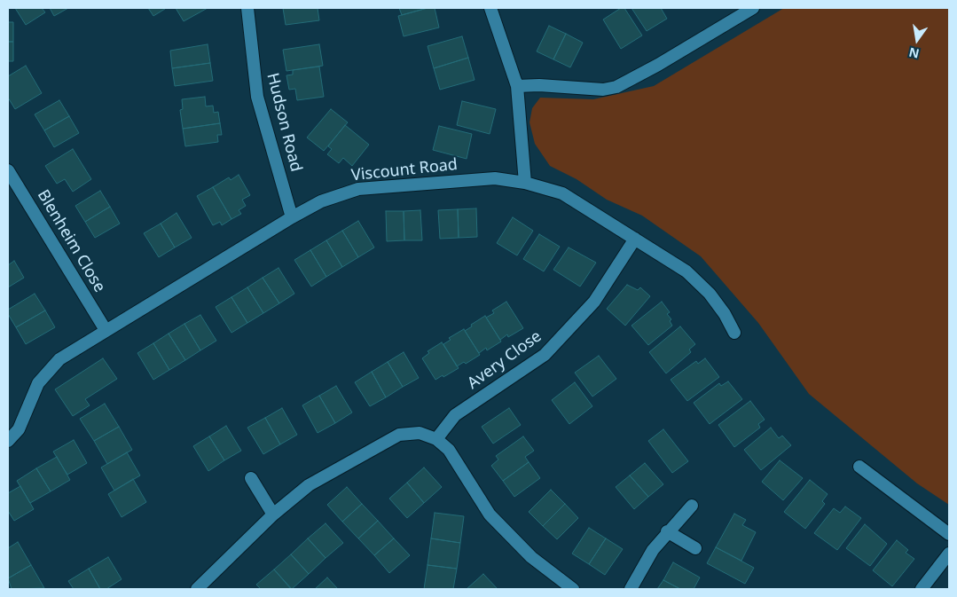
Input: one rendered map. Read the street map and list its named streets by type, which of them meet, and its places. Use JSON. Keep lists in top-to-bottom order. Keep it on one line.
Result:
{"streets":{"street":["Hudson Road","Viscount Road","Blenheim Close","Avery Close"]},"crossings":[["Hudson Road","Viscount Road"],["Viscount Road","Blenheim Close"],["Viscount Road","Avery Close"]],"north":"bottom"}
